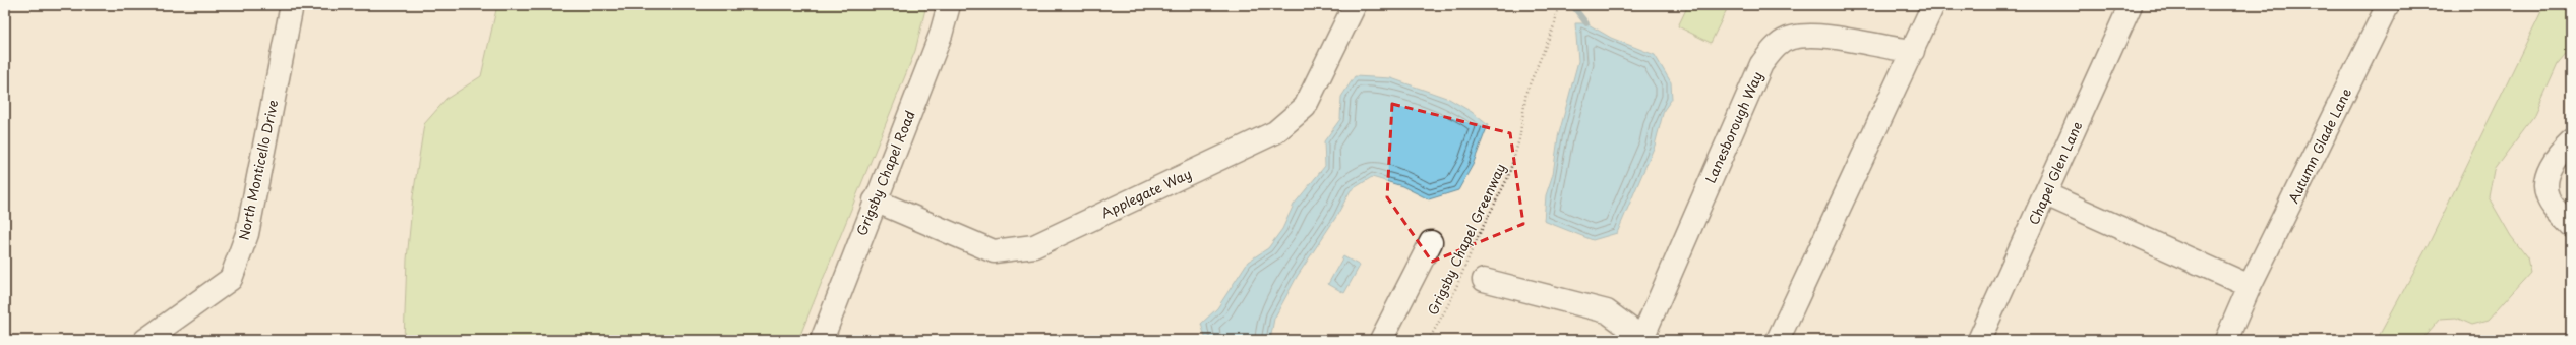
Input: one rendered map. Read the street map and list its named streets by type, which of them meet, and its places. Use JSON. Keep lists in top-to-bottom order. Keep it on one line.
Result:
{"streets":{"street":["Lanesborough Way","Autumn Glade Lane","North Monticello Drive","Grigsby Chapel Road","Chapel Glen Lane","Applegate Way"],"path":["Grigsby Chapel Greenway"]},"crossings":[["Grigsby Chapel Road","Applegate Way"]]}
